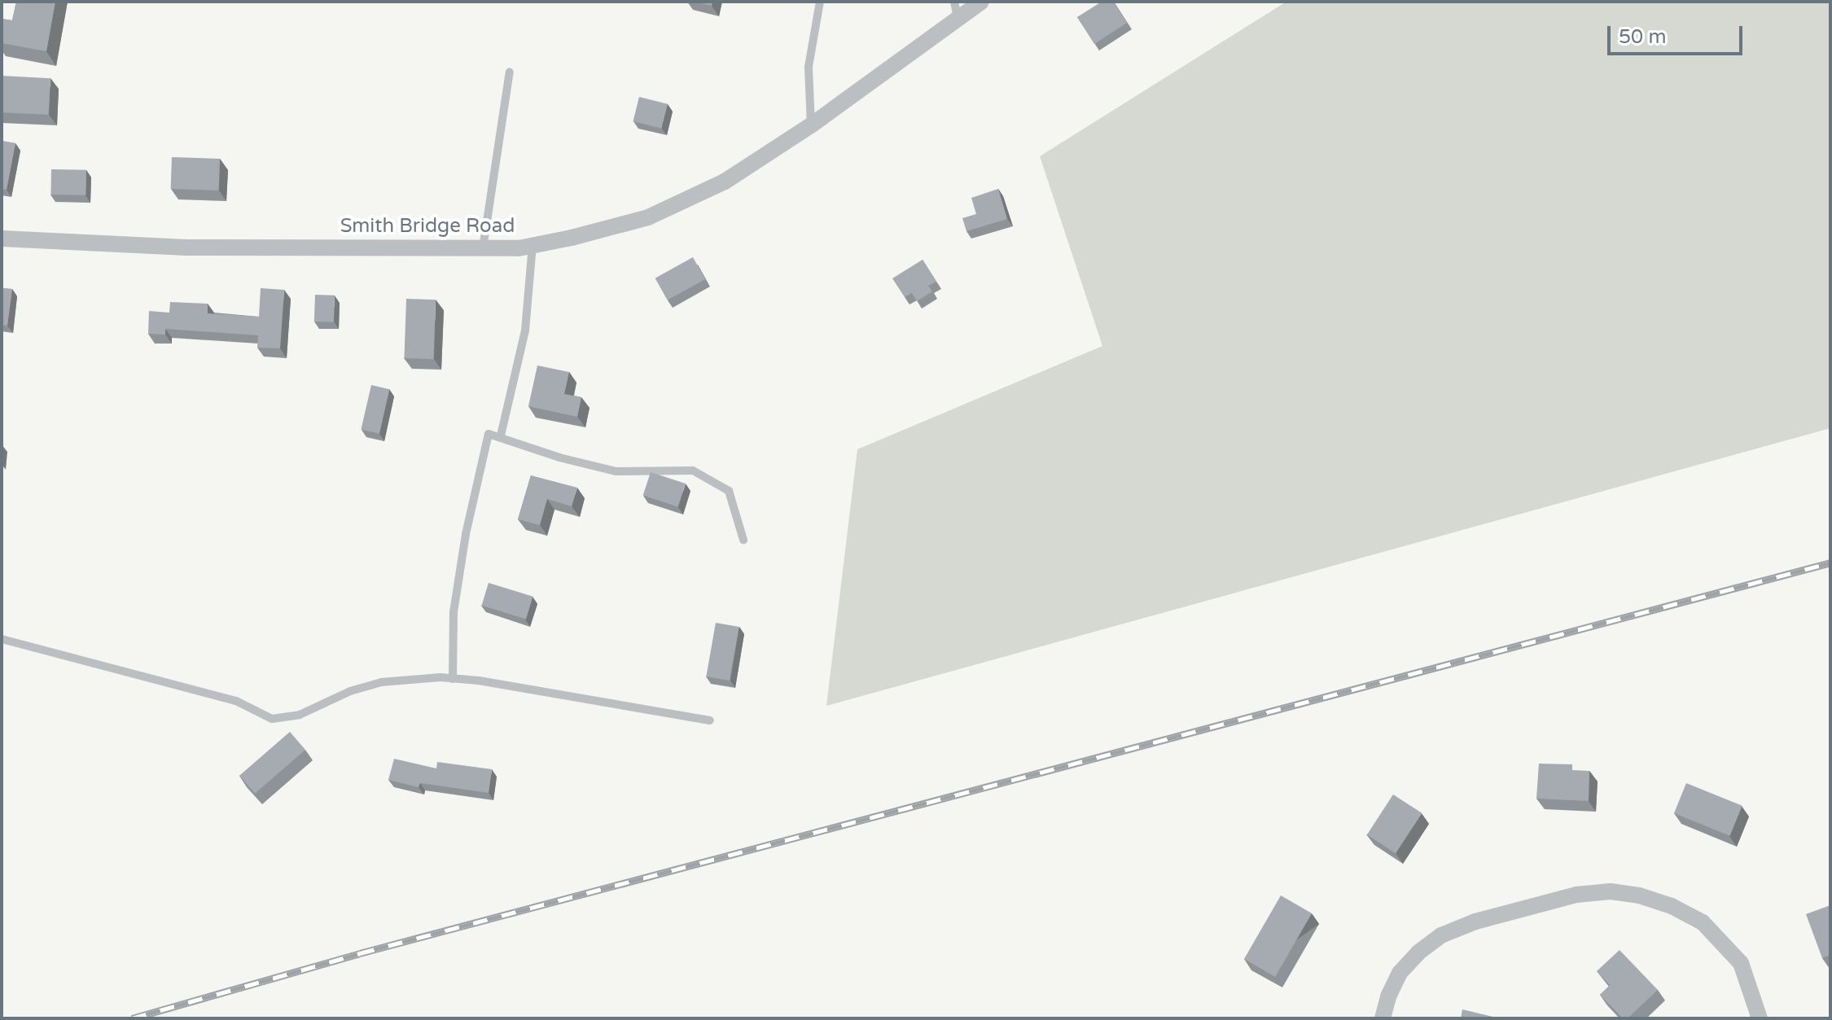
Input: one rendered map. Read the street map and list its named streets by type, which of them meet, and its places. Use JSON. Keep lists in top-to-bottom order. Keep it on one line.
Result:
{"streets":{"street":["Smith Bridge Road"]},"scale_bar":"50 m"}
